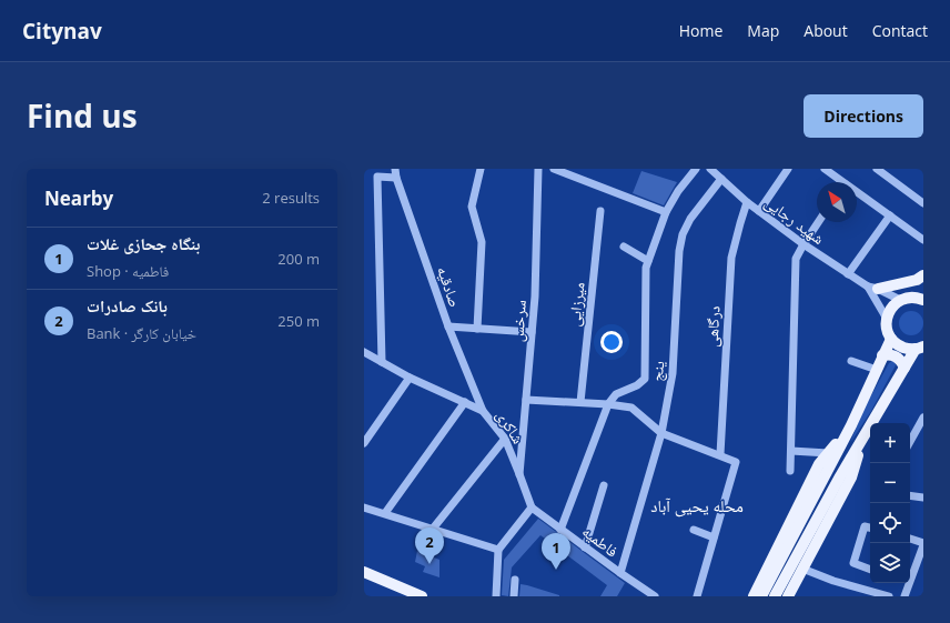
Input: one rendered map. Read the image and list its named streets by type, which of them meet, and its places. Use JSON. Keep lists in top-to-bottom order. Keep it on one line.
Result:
{"streets":{"street":["شهید رجایی","صادقیه","میرزایی","سرخس","درگاهی","ینج","شاکری","فاطمیه"]},"crossings":[["شهید رجایی","درگاهی"],["شهید رجایی","ینج"],["صادقیه","شاکری"],["سرخس","شاکری"],["ینج","فاطمیه"],["شاکری","فاطمیه"]],"districts":["محله یحیی آباد"],"north":"top left","page":{"header":"Citynav","nav":["Home","Map","About","Contact"],"title":"Find us","buttons":"Directions","heading":["Nearby","2 results"],"list":[{"mark":"1","name":"بنگاه جحازی غلات","note":"Shop · فاطمیه","value":"200 m"},{"mark":"2","name":"بانک صادرات","note":"Bank · خیابان کارگر","value":"250 m"}],"map_buttons":["+","−"],"pins":["2","1"]}}
